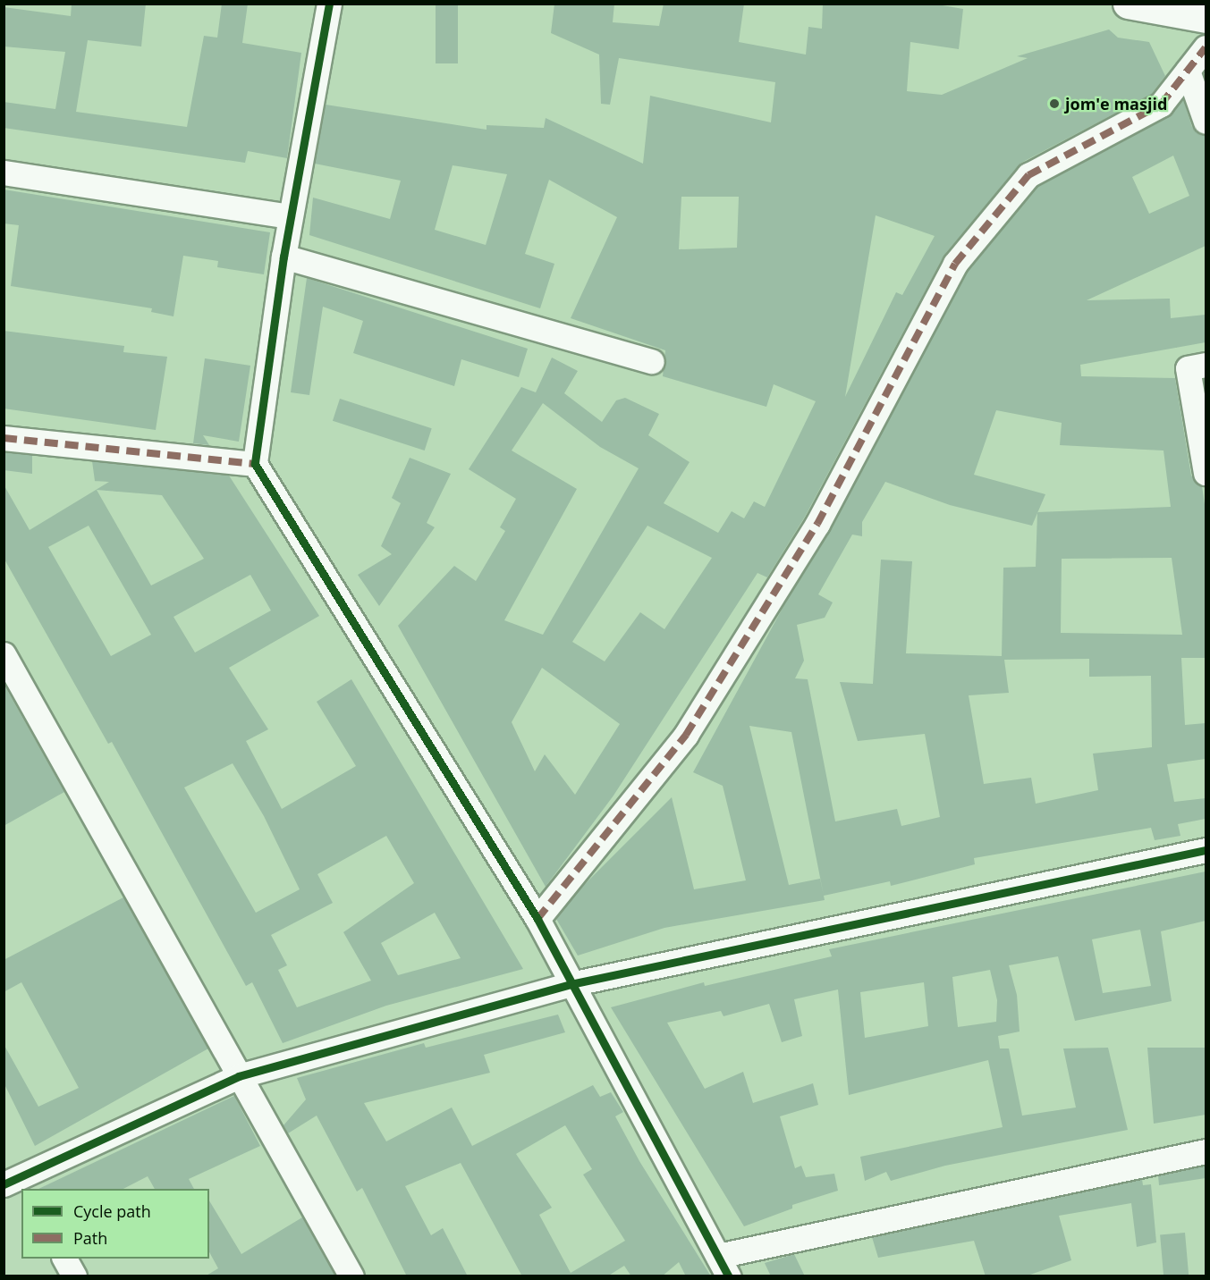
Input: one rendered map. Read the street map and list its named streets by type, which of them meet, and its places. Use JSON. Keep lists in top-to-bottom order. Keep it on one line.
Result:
{"places":["jom'e masjid"],"legend":["Cycle path","Path"]}
